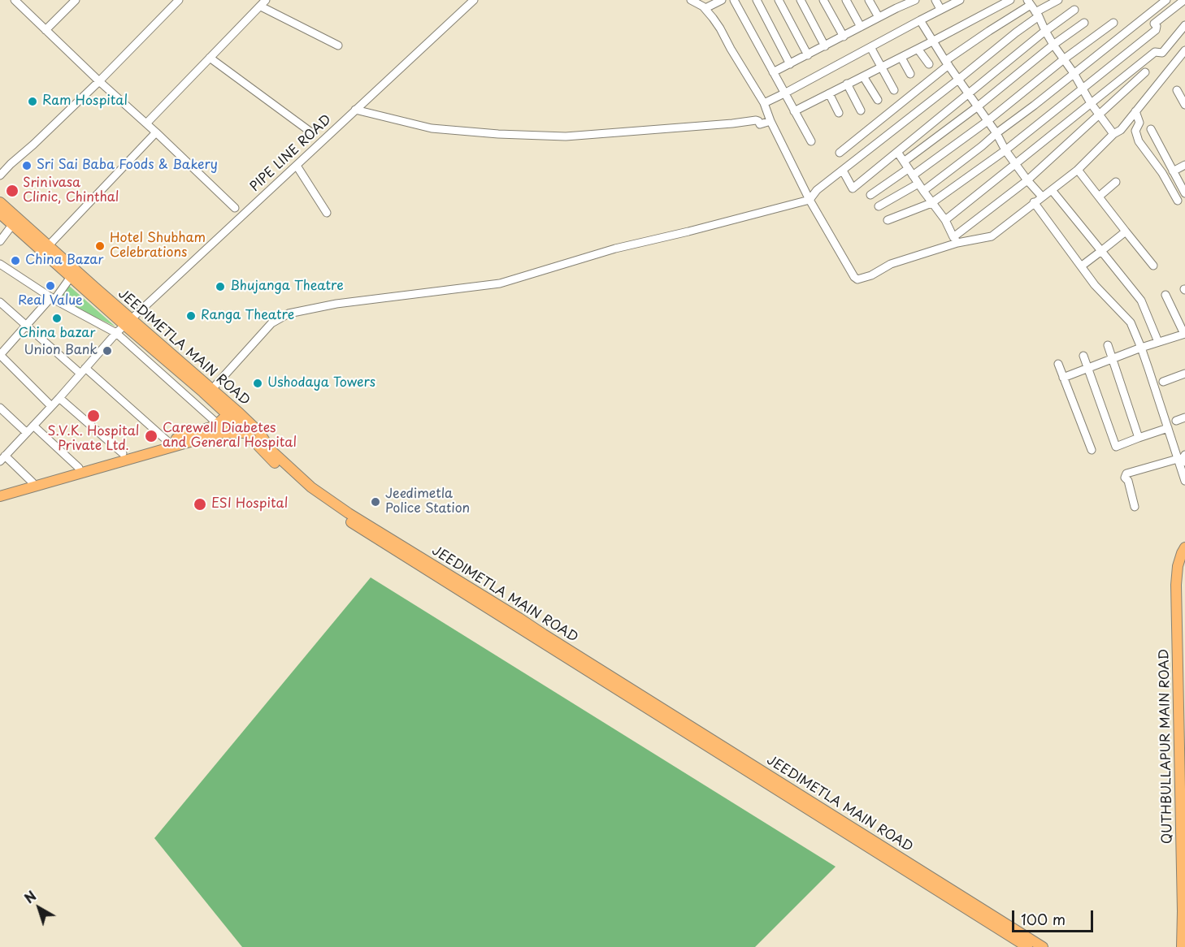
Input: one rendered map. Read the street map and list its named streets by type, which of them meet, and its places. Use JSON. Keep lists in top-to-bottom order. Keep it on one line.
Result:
{"streets":{"main road":["JEEDIMETLA MAIN ROAD","QUTHBULLAPUR MAIN ROAD"],"street":["PIPE LINE ROAD"]},"crossings":[["PIPE LINE ROAD","JEEDIMETLA MAIN ROAD"]],"places":["Ram Hospital","Sri Sai Baba Foods & Bakery","Srinivasa Clinic, Chinthal","Hotel Shubham Celebrations","China Bazar","Real Value","Bhujanga Theatre","Ranga Theatre","China bazar","Union Bank","Ushodaya Towers","S.V.K. Hospital Private Ltd.","Carewell Diabetes and General Hospital","Jeedimetla Police Station","ESI Hospital"],"scale_bar":"100 m","north":"top left"}
